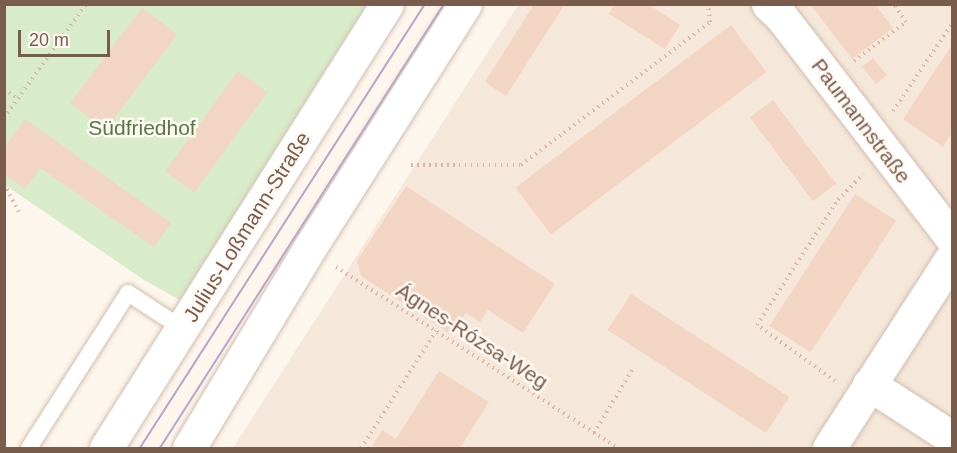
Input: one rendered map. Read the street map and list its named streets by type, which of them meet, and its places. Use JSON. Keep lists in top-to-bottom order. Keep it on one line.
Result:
{"streets":{"main road":["Paumannstraße","Julius-Loßmann-Straße"],"path":["Ágnes-Rózsa-Weg"]},"parks":["Südfriedhof"],"scale_bar":"20 m"}
